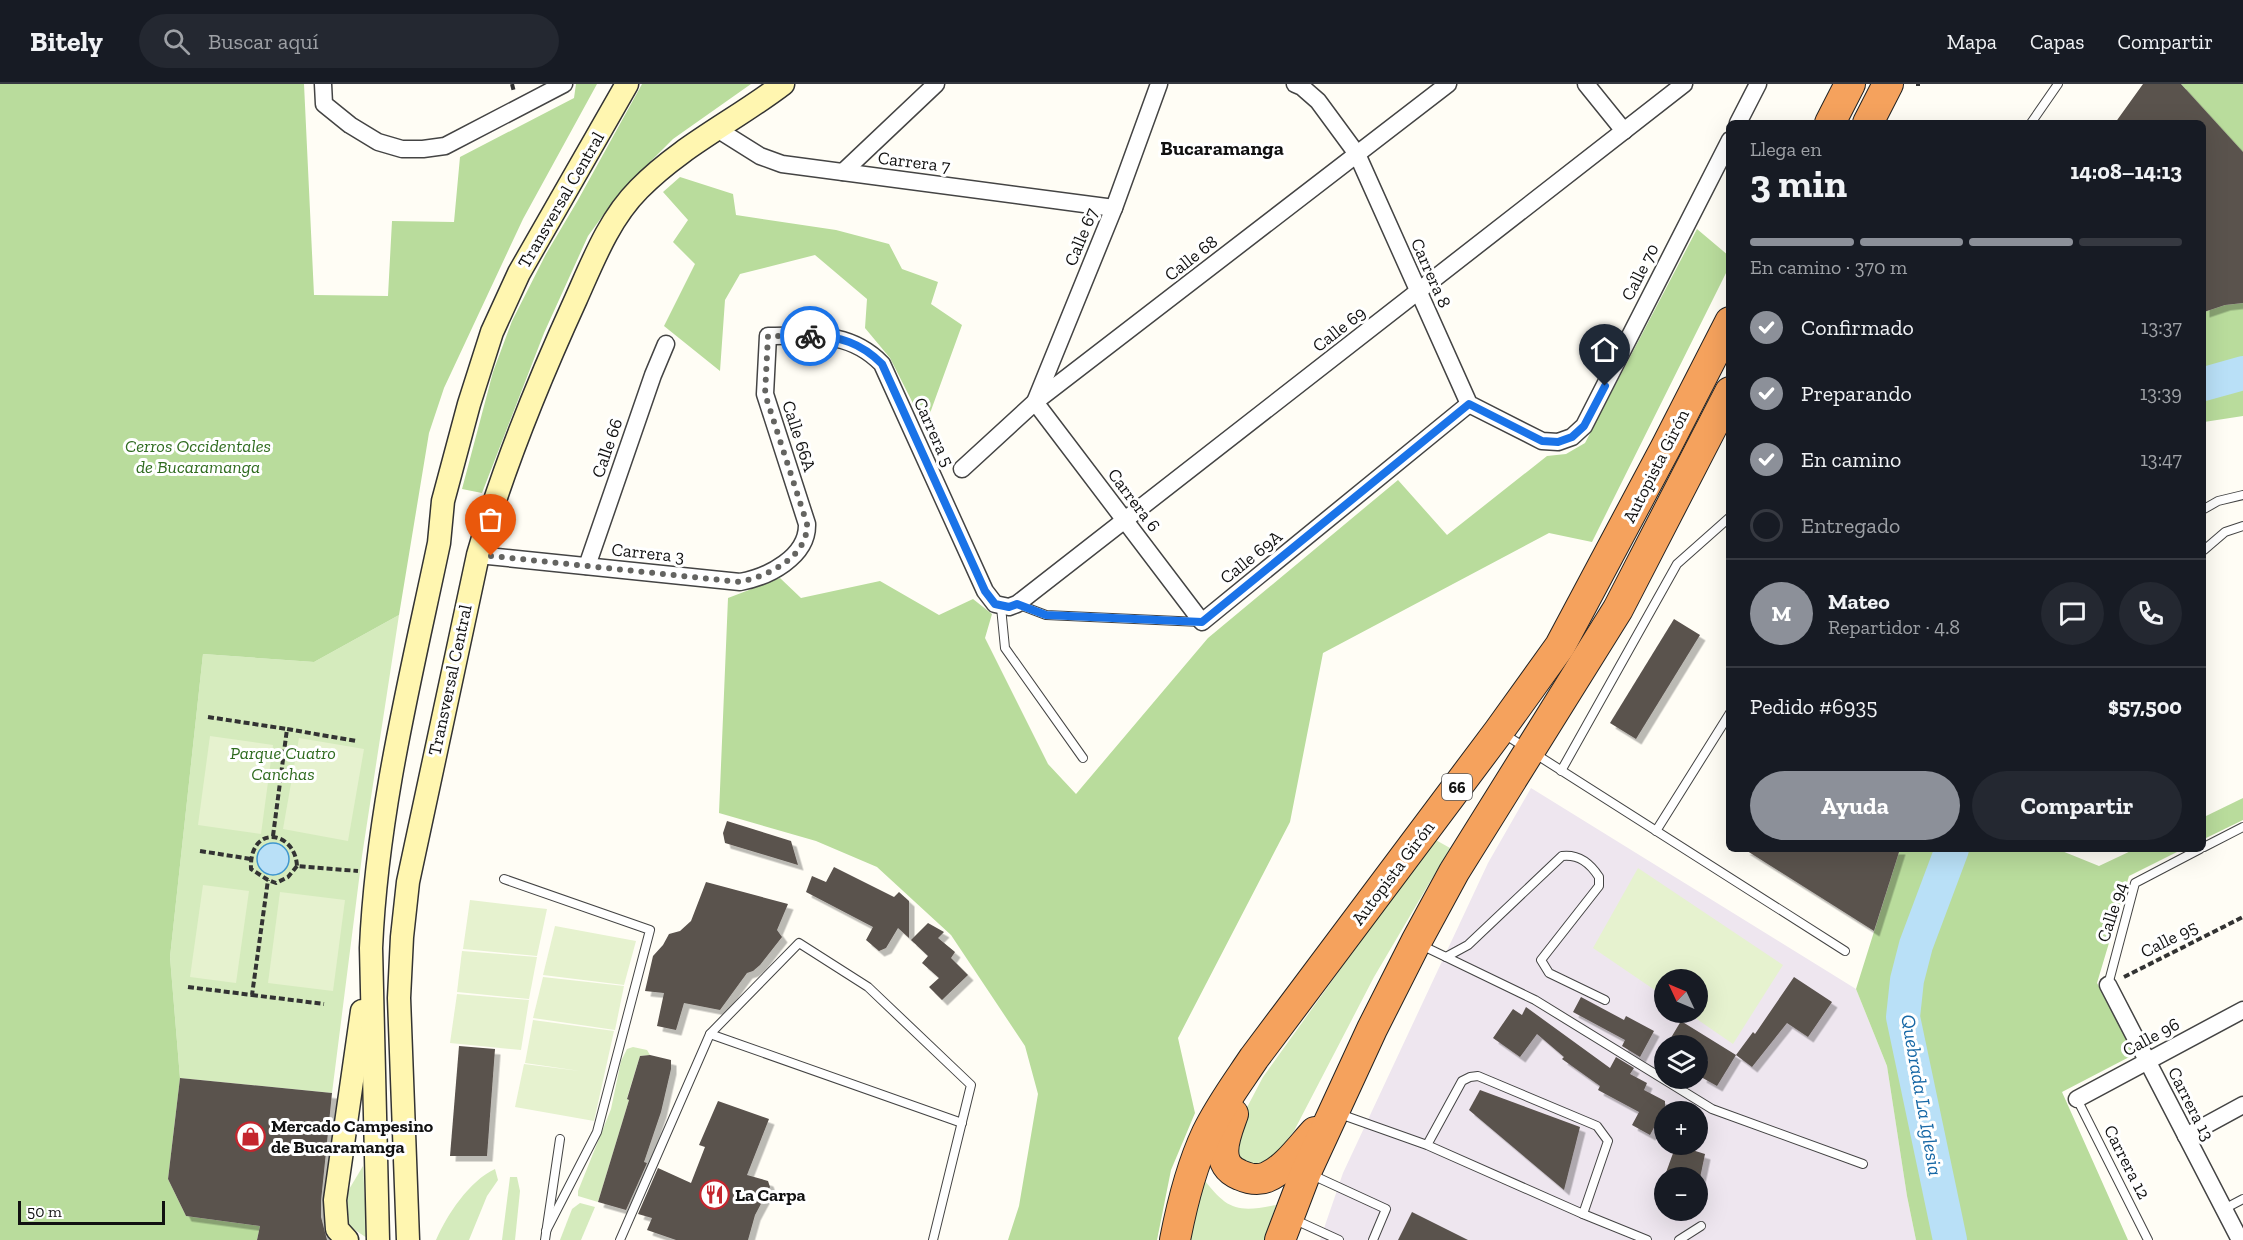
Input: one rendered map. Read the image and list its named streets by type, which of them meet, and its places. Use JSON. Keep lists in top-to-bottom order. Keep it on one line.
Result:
{"streets":{"highway":["Autopista Girón","66"],"main road":["Transversal Central"],"street":["Carrera 7","Calle 67","Calle 68","Calle 70","Carrera 8","Calle 69","Carrera 5","Calle 66A","Calle 66","Carrera 6","Carrera 3","Calle 69A","Calle 96","Carrera 13"],"lane":["Calle 94","Carrera 12"],"path":["Calle 95"]},"crossings":[["Carrera 7","Transversal Central"],["Carrera 7","Calle 67"],["Transversal Central","Carrera 3"],["Calle 67","Calle 68"],["Calle 67","Carrera 6"],["Calle 68","Carrera 8"],["Calle 68","Carrera 6"],["Calle 70","Carrera 8"],["Calle 70","Calle 69A"],["Carrera 8","Calle 69"],["Carrera 8","Calle 69A"],["Calle 69","Carrera 5"],["Calle 69","Carrera 6"],["Carrera 5","Calle 66A"],["Calle 66A","Carrera 3"],["Calle 66","Carrera 3"],["Carrera 6","Calle 69A"],["Calle 94","Calle 95"],["Calle 94","Carrera 13"],["Calle 95","Carrera 13"],["Calle 96","Carrera 13"],["Calle 96","Carrera 12"]],"districts":["Bucaramanga"],"water":["Quebrada La Iglesia"],"parks":["Cerros Occidentales de Bucaramanga","Parque Cuatro Canchas"],"places":{"shop":["Mercado Campesino de Bucaramanga"],"restaurant":["La Carpa"]},"scale_bar":"50 m","north":"top left","page":{"header":"Bitely","search":"Buscar aquí","nav":["Mapa","Capas","Compartir"],"heading":["3 min","Llega en","14:08–14:13"],"panel":["Mateo","Repartidor · 4.8","Pedido #6935","$57,500"],"bar":"En camino · 370 m","list":[["Confirmado","13:37"],["Preparando","13:39"],["En camino","13:47"],"Entregado"],"round":"M","buttons":["Ayuda","Compartir"],"map_buttons":["+","−"],"scale":"50 m"}}
